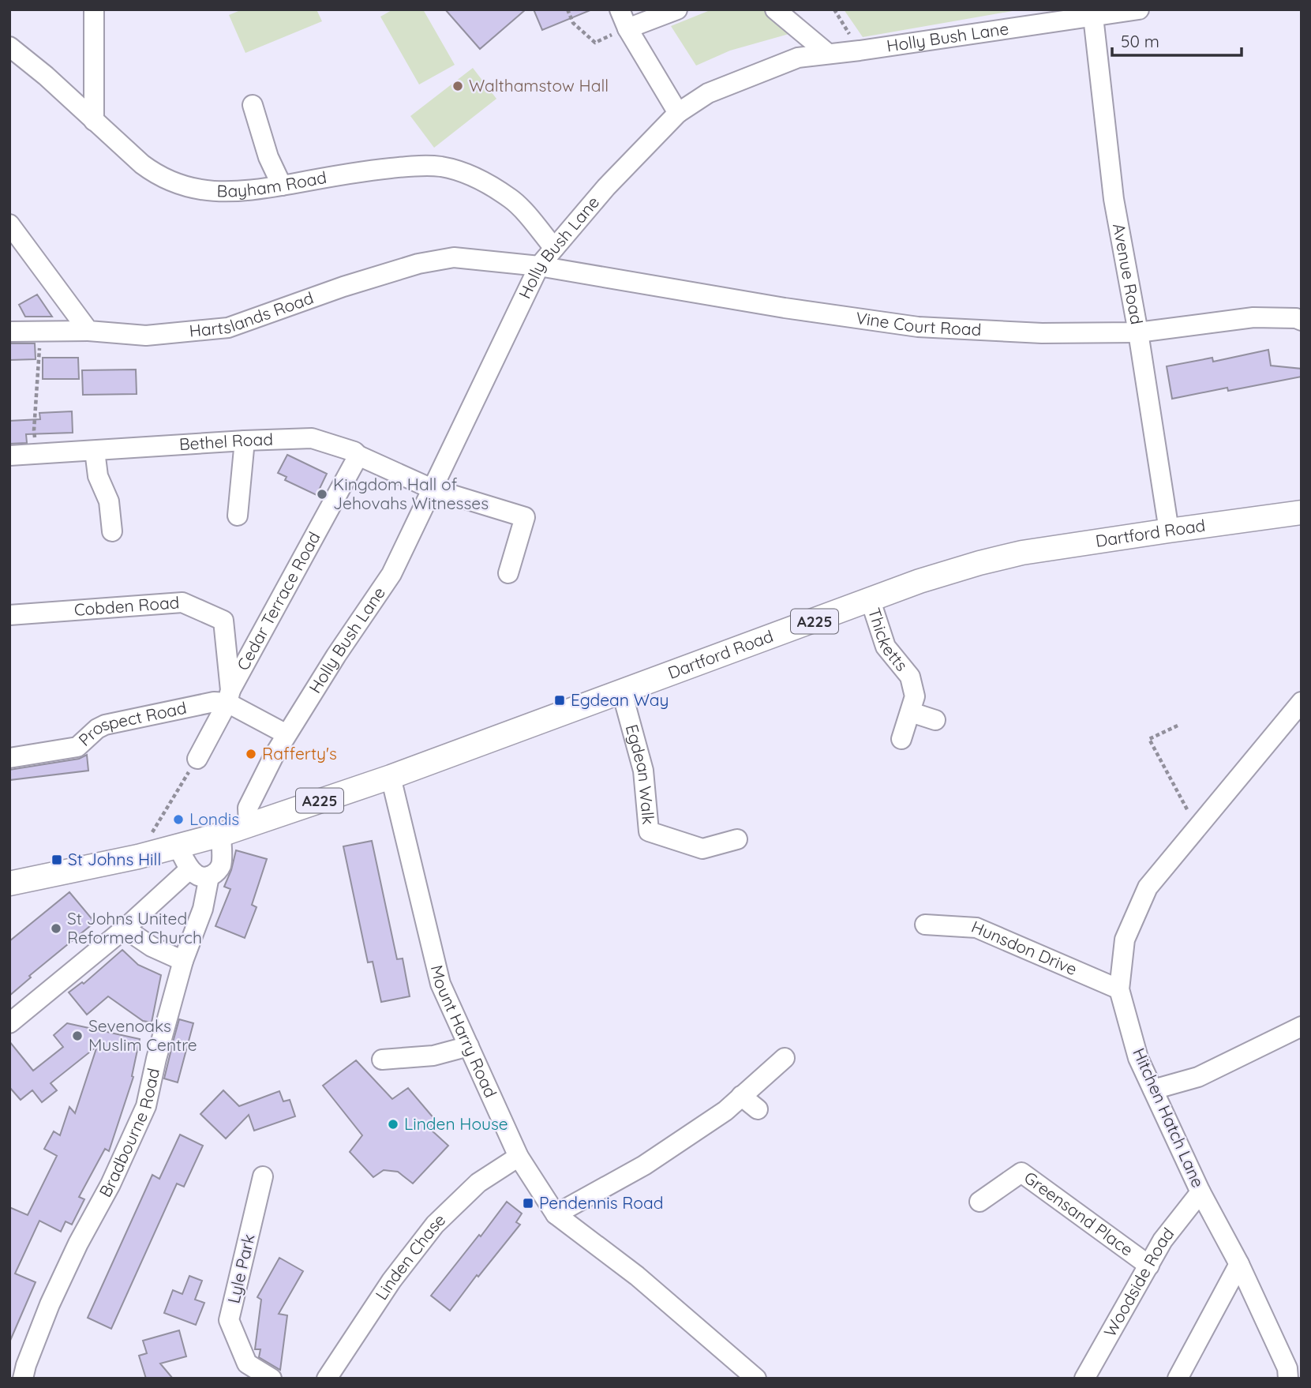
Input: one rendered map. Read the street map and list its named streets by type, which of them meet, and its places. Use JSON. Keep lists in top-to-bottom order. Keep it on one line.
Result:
{"streets":{"main road":["Dartford Road","A225"],"street":["Holly Bush Lane","Bayham Road","Avenue Road","Hartslands Road","Vine Court Road","Bethel Road","Cedar Terrace Road","Cobden Road","Thicketts","Prospect Road","Egdean Walk","Hunsdon Drive","Mount Harry Road","Hitchen Hatch Lane","Bradbourne Road","Greensand Place","Linden Chase","Lyle Park","Woodside Road"]},"crossings":[["Holly Bush Lane","Bayham Road"],["Holly Bush Lane","Avenue Road"],["Holly Bush Lane","Hartslands Road"],["Holly Bush Lane","Vine Court Road"],["Holly Bush Lane","Bethel Road"],["Holly Bush Lane","Dartford Road"],["Holly Bush Lane","A225"],["Avenue Road","Vine Court Road"],["Avenue Road","Dartford Road"],["Hartslands Road","Vine Court Road"],["Bethel Road","Cedar Terrace Road"],["Dartford Road","A225"],["Dartford Road","Thicketts"],["Dartford Road","Egdean Walk"],["Dartford Road","Mount Harry Road"],["Cedar Terrace Road","Cobden Road"],["Cedar Terrace Road","Prospect Road"],["Cobden Road","Prospect Road"],["A225","Bradbourne Road"],["Hunsdon Drive","Hitchen Hatch Lane"],["Mount Harry Road","Linden Chase"],["Hitchen Hatch Lane","Woodside Road"],["Greensand Place","Woodside Road"]],"places":{"other":["Walthamstow Hall","Kingdom Hall of Jehovahs Witnesses","Rafferty's","Londis","St Johns United Reformed Church","Sevenoaks Muslim Centre","Linden House"],"transit":["Egdean Way","St Johns Hill","Pendennis Road"]},"scale_bar":"50 m"}
